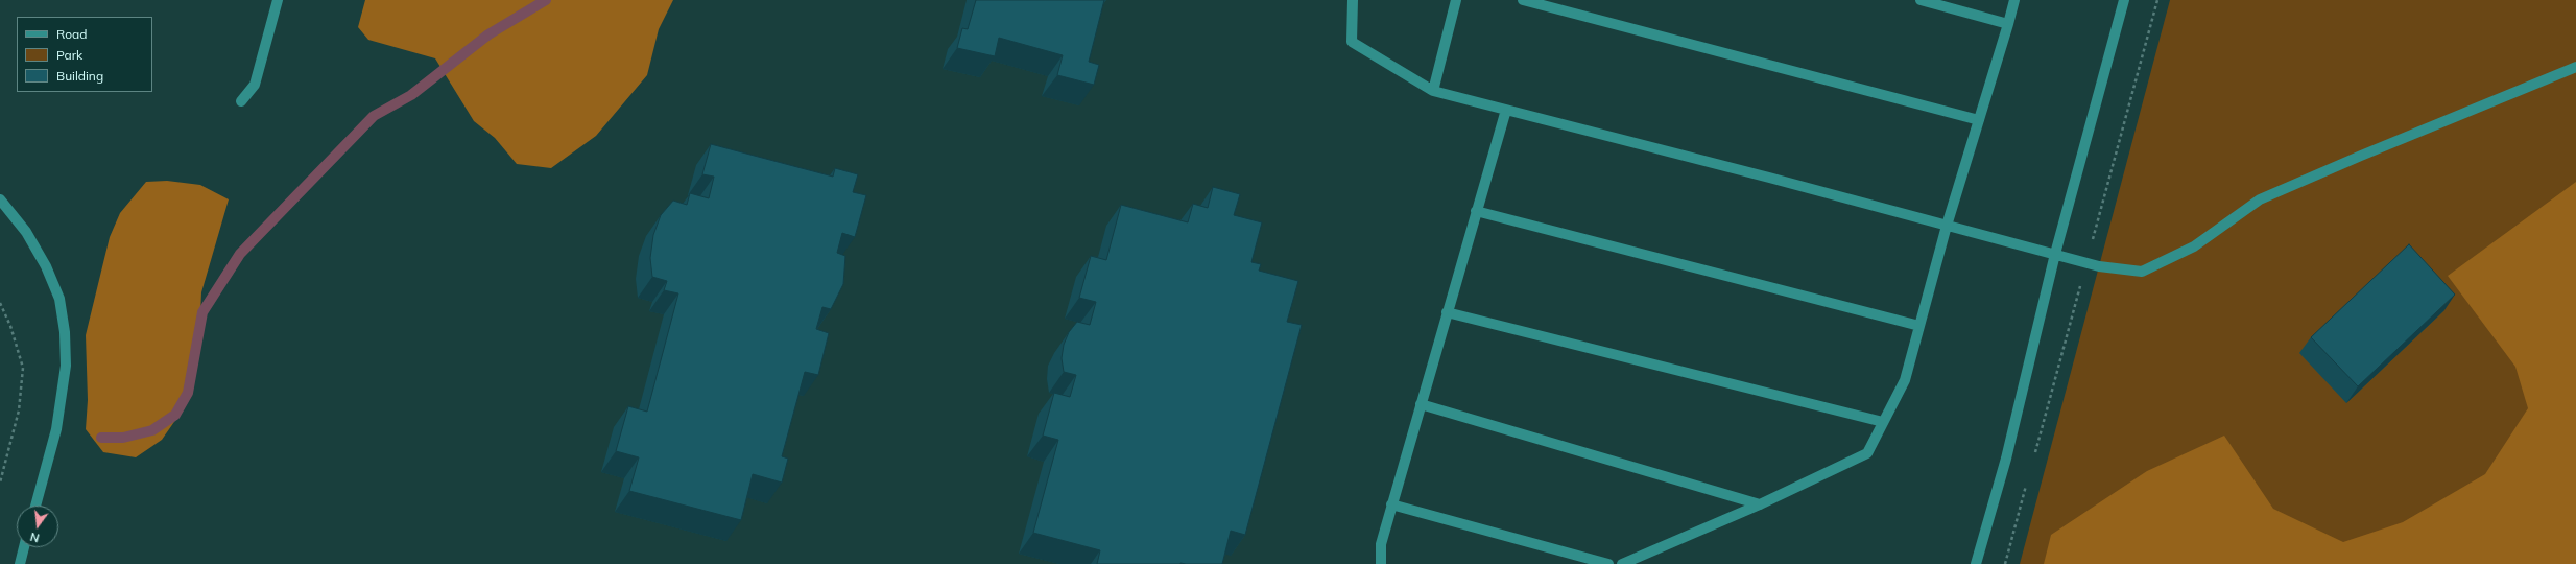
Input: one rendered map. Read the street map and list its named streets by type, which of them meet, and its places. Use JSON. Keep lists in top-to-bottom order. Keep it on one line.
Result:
{"legend":["Road","Park","Building"],"north":"bottom"}
